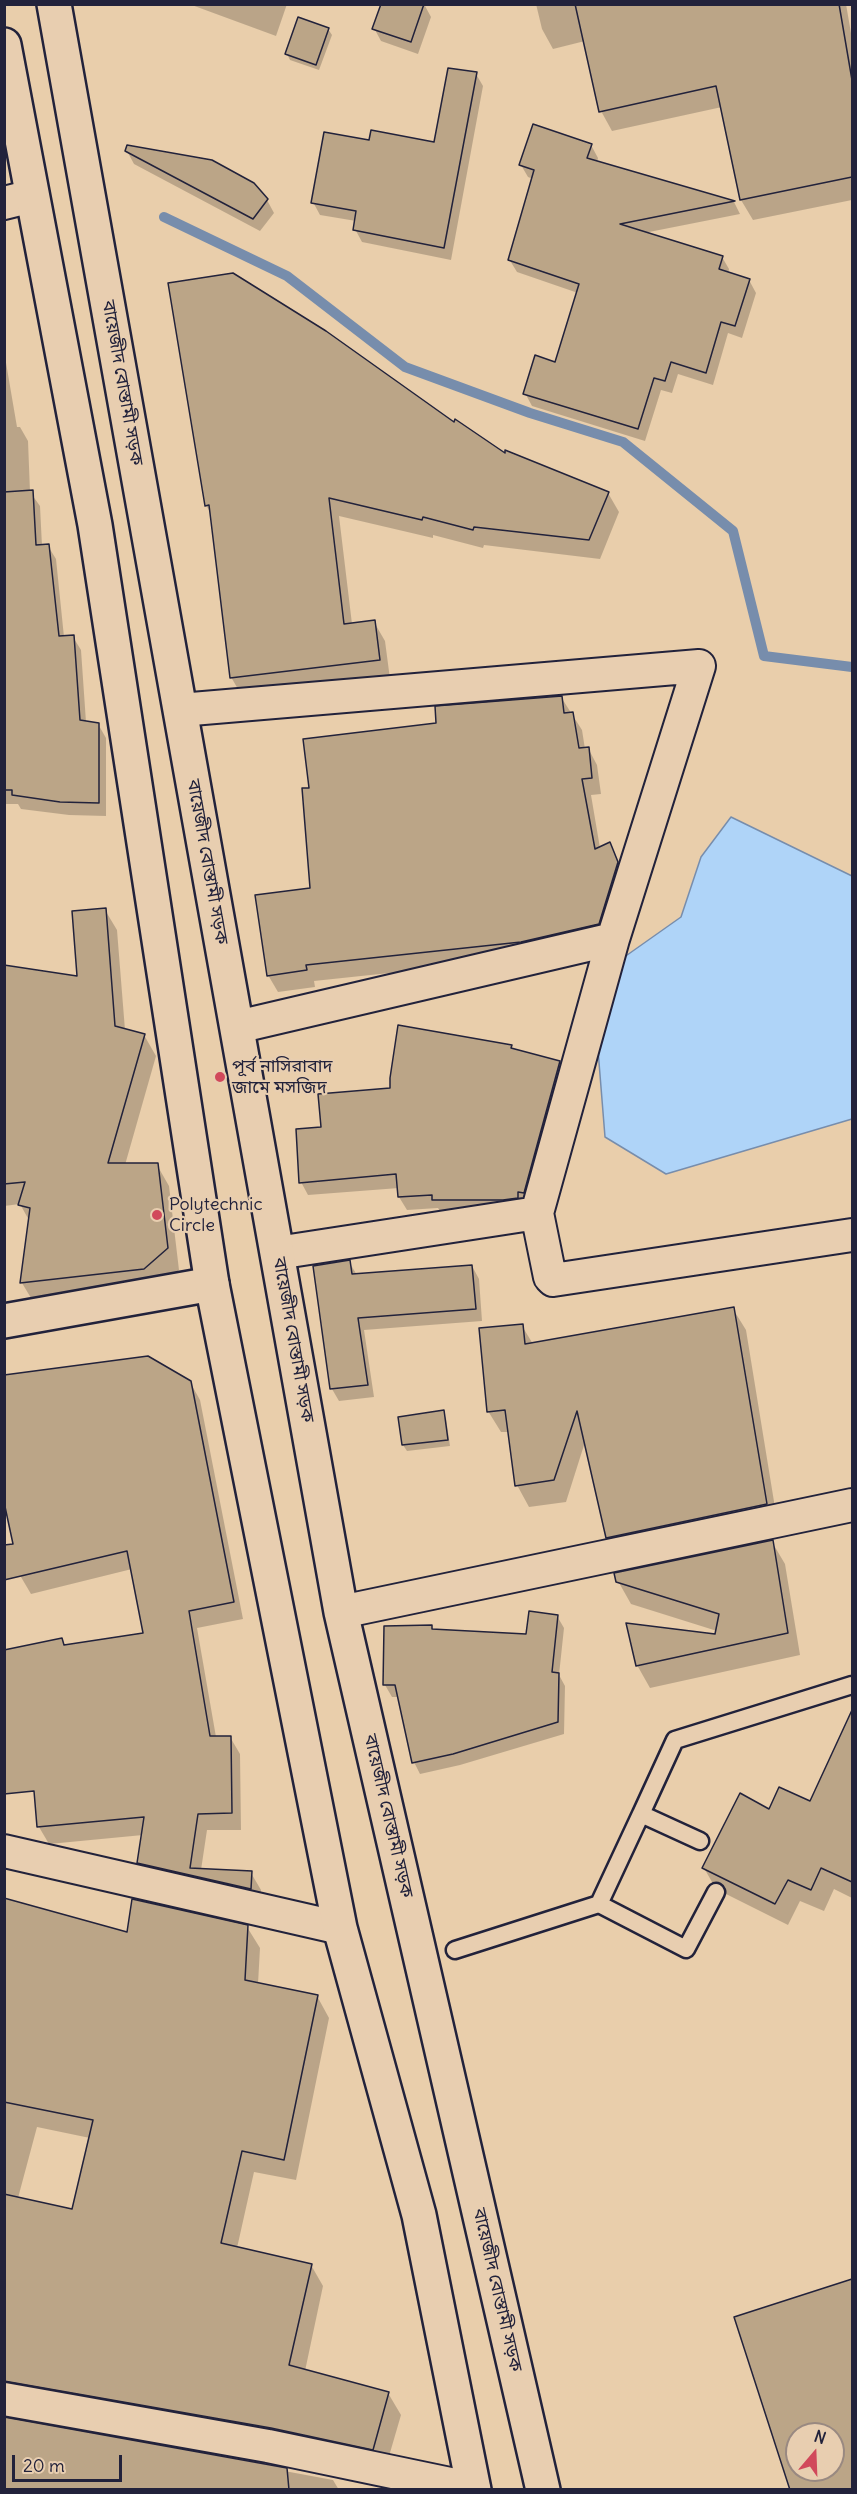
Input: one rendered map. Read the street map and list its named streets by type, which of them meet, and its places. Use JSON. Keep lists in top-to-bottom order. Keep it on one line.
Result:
{"streets":{"main road":["বায়েজীদ বোস্তামী সড়ক"]},"places":["পূর্ব নাসিরাবাদ জামে মসজিদ","Polytechnic Circle"],"scale_bar":"20 m","north":"top"}
